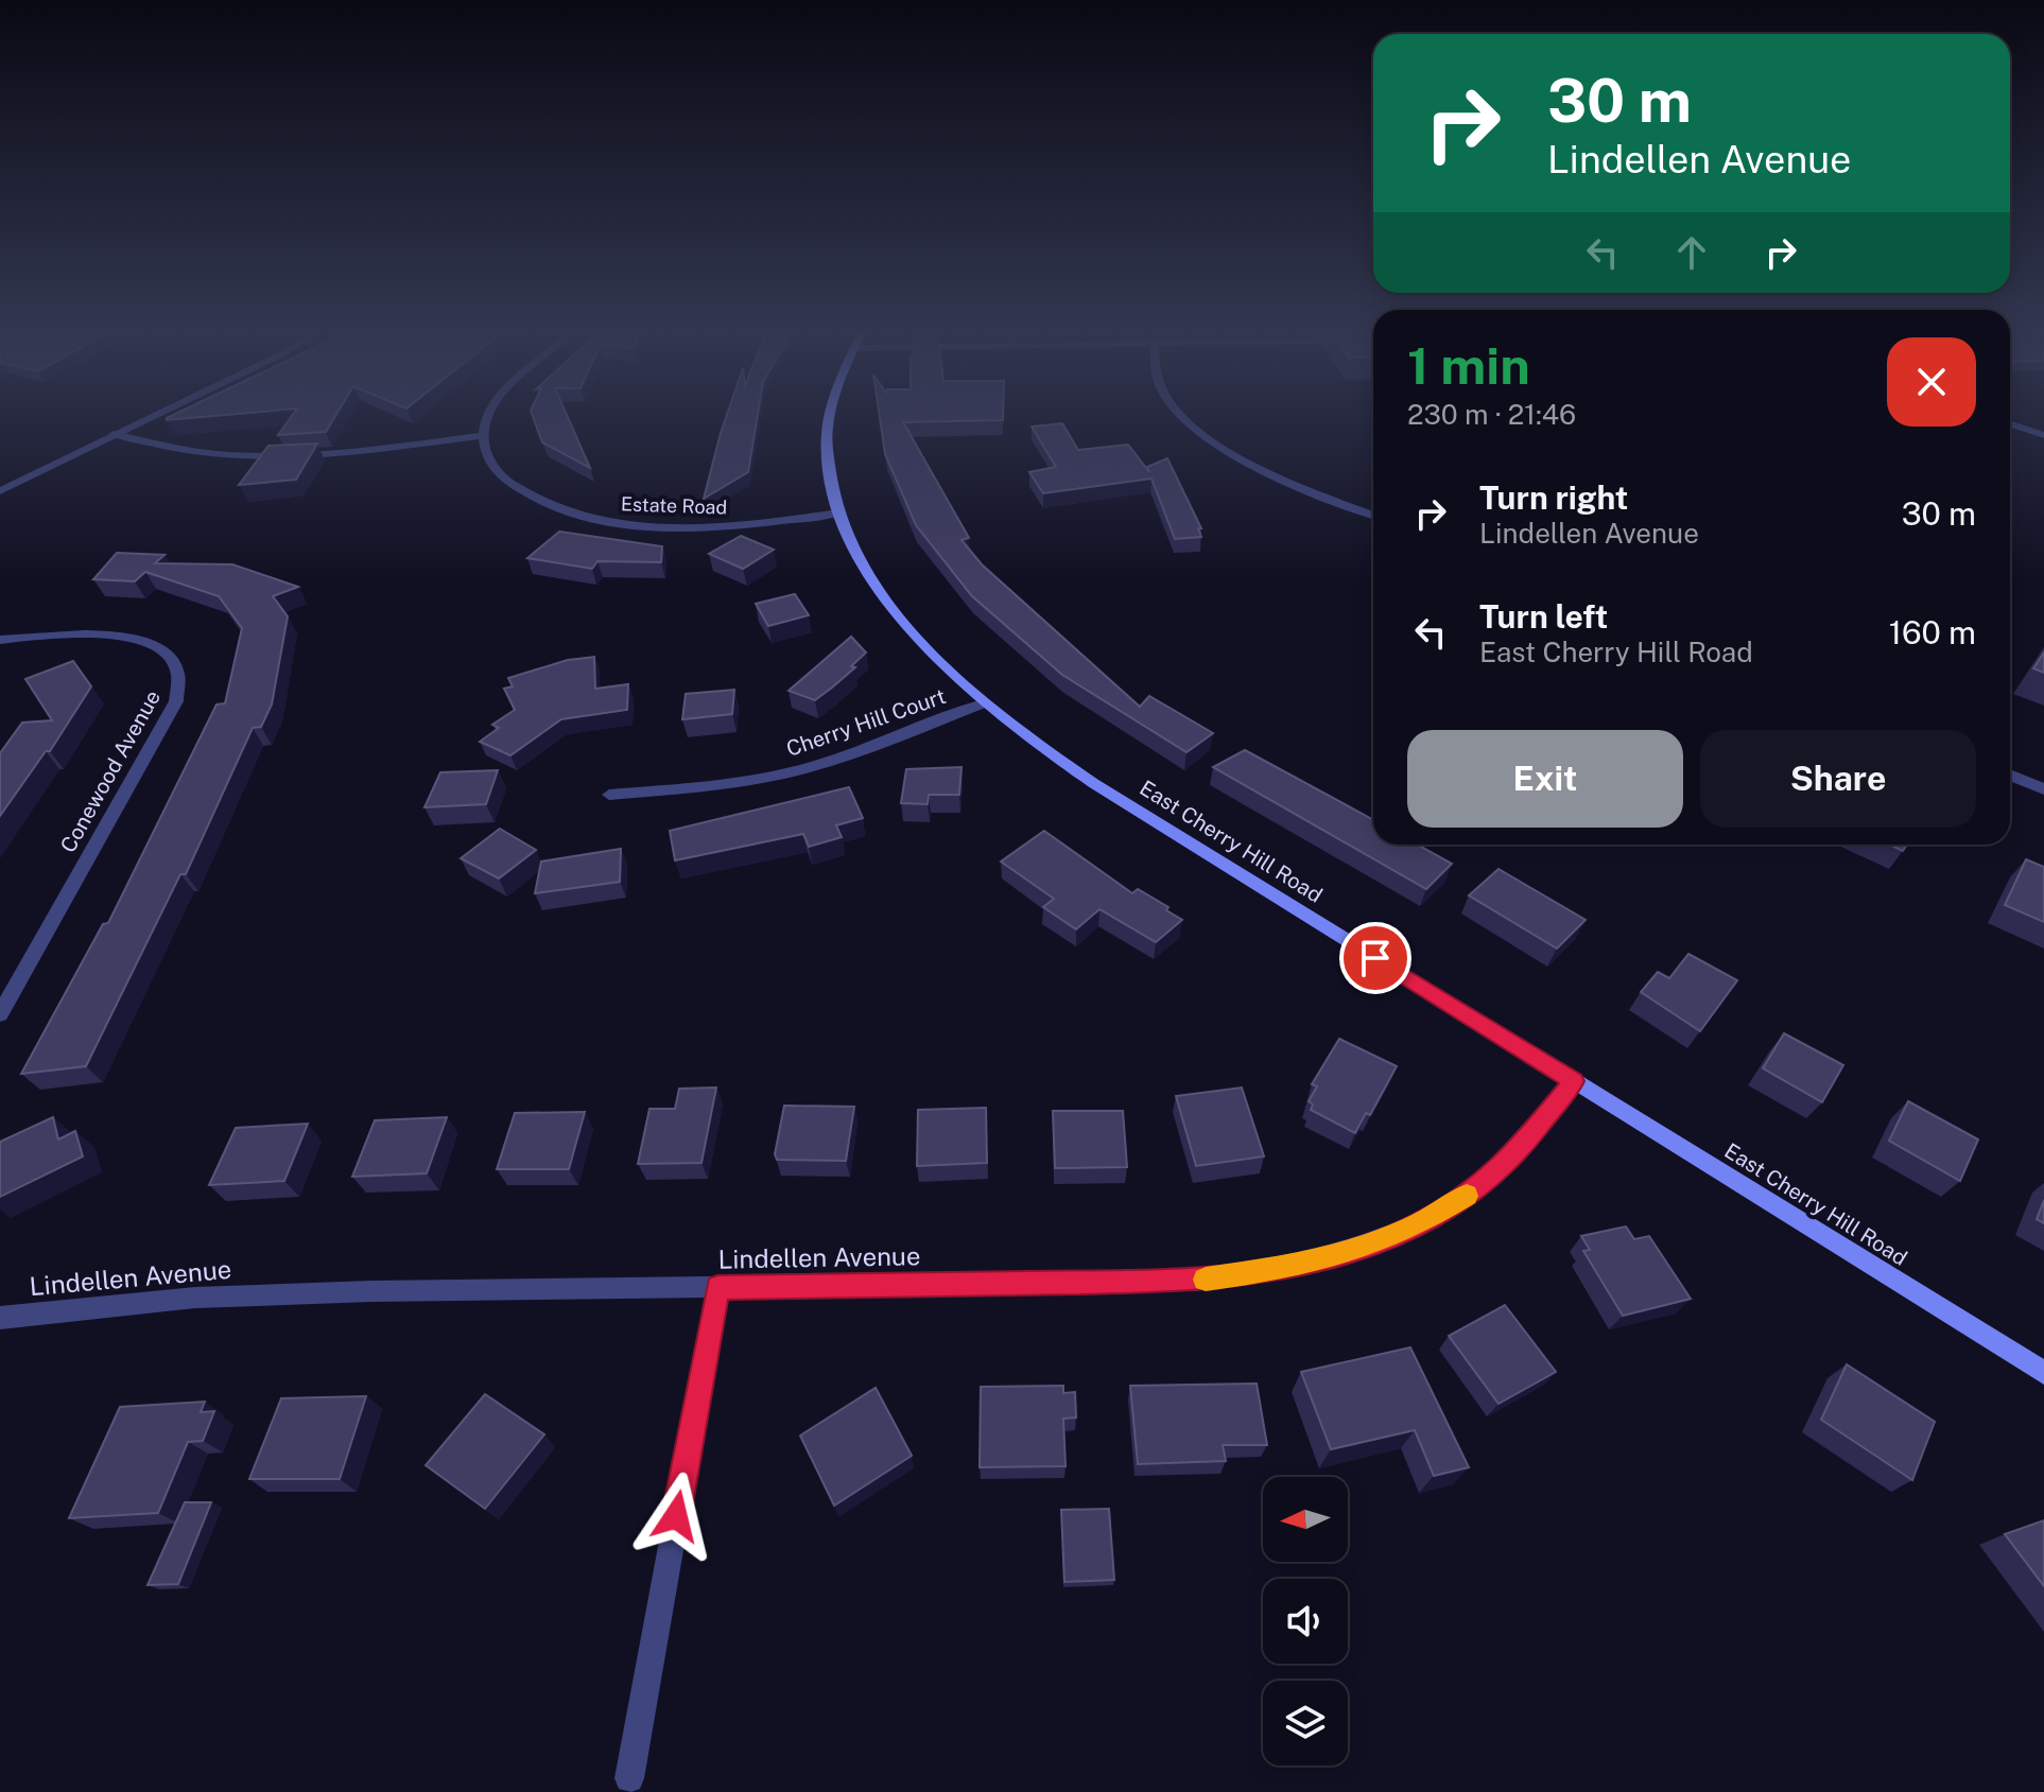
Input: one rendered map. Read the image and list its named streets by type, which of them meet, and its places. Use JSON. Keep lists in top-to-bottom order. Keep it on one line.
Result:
{"streets":{"main road":["East Cherry Hill Road"],"street":["Estate Road","Cherry Hill Court","Conewood Avenue","Lindellen Avenue"]},"crossings":[["Estate Road","East Cherry Hill Road"],["Cherry Hill Court","East Cherry Hill Road"],["East Cherry Hill Road","Lindellen Avenue"]],"north":"left","page":{"turn":["30 m","Lindellen Avenue"],"heading":["1 min","230 m · 21:46"],"list":[{"name":"Turn right","note":"Lindellen Avenue","value":"30 m"},{"name":"Turn left","note":"East Cherry Hill Road","value":"160 m"}],"buttons":["Exit","Share"]}}
